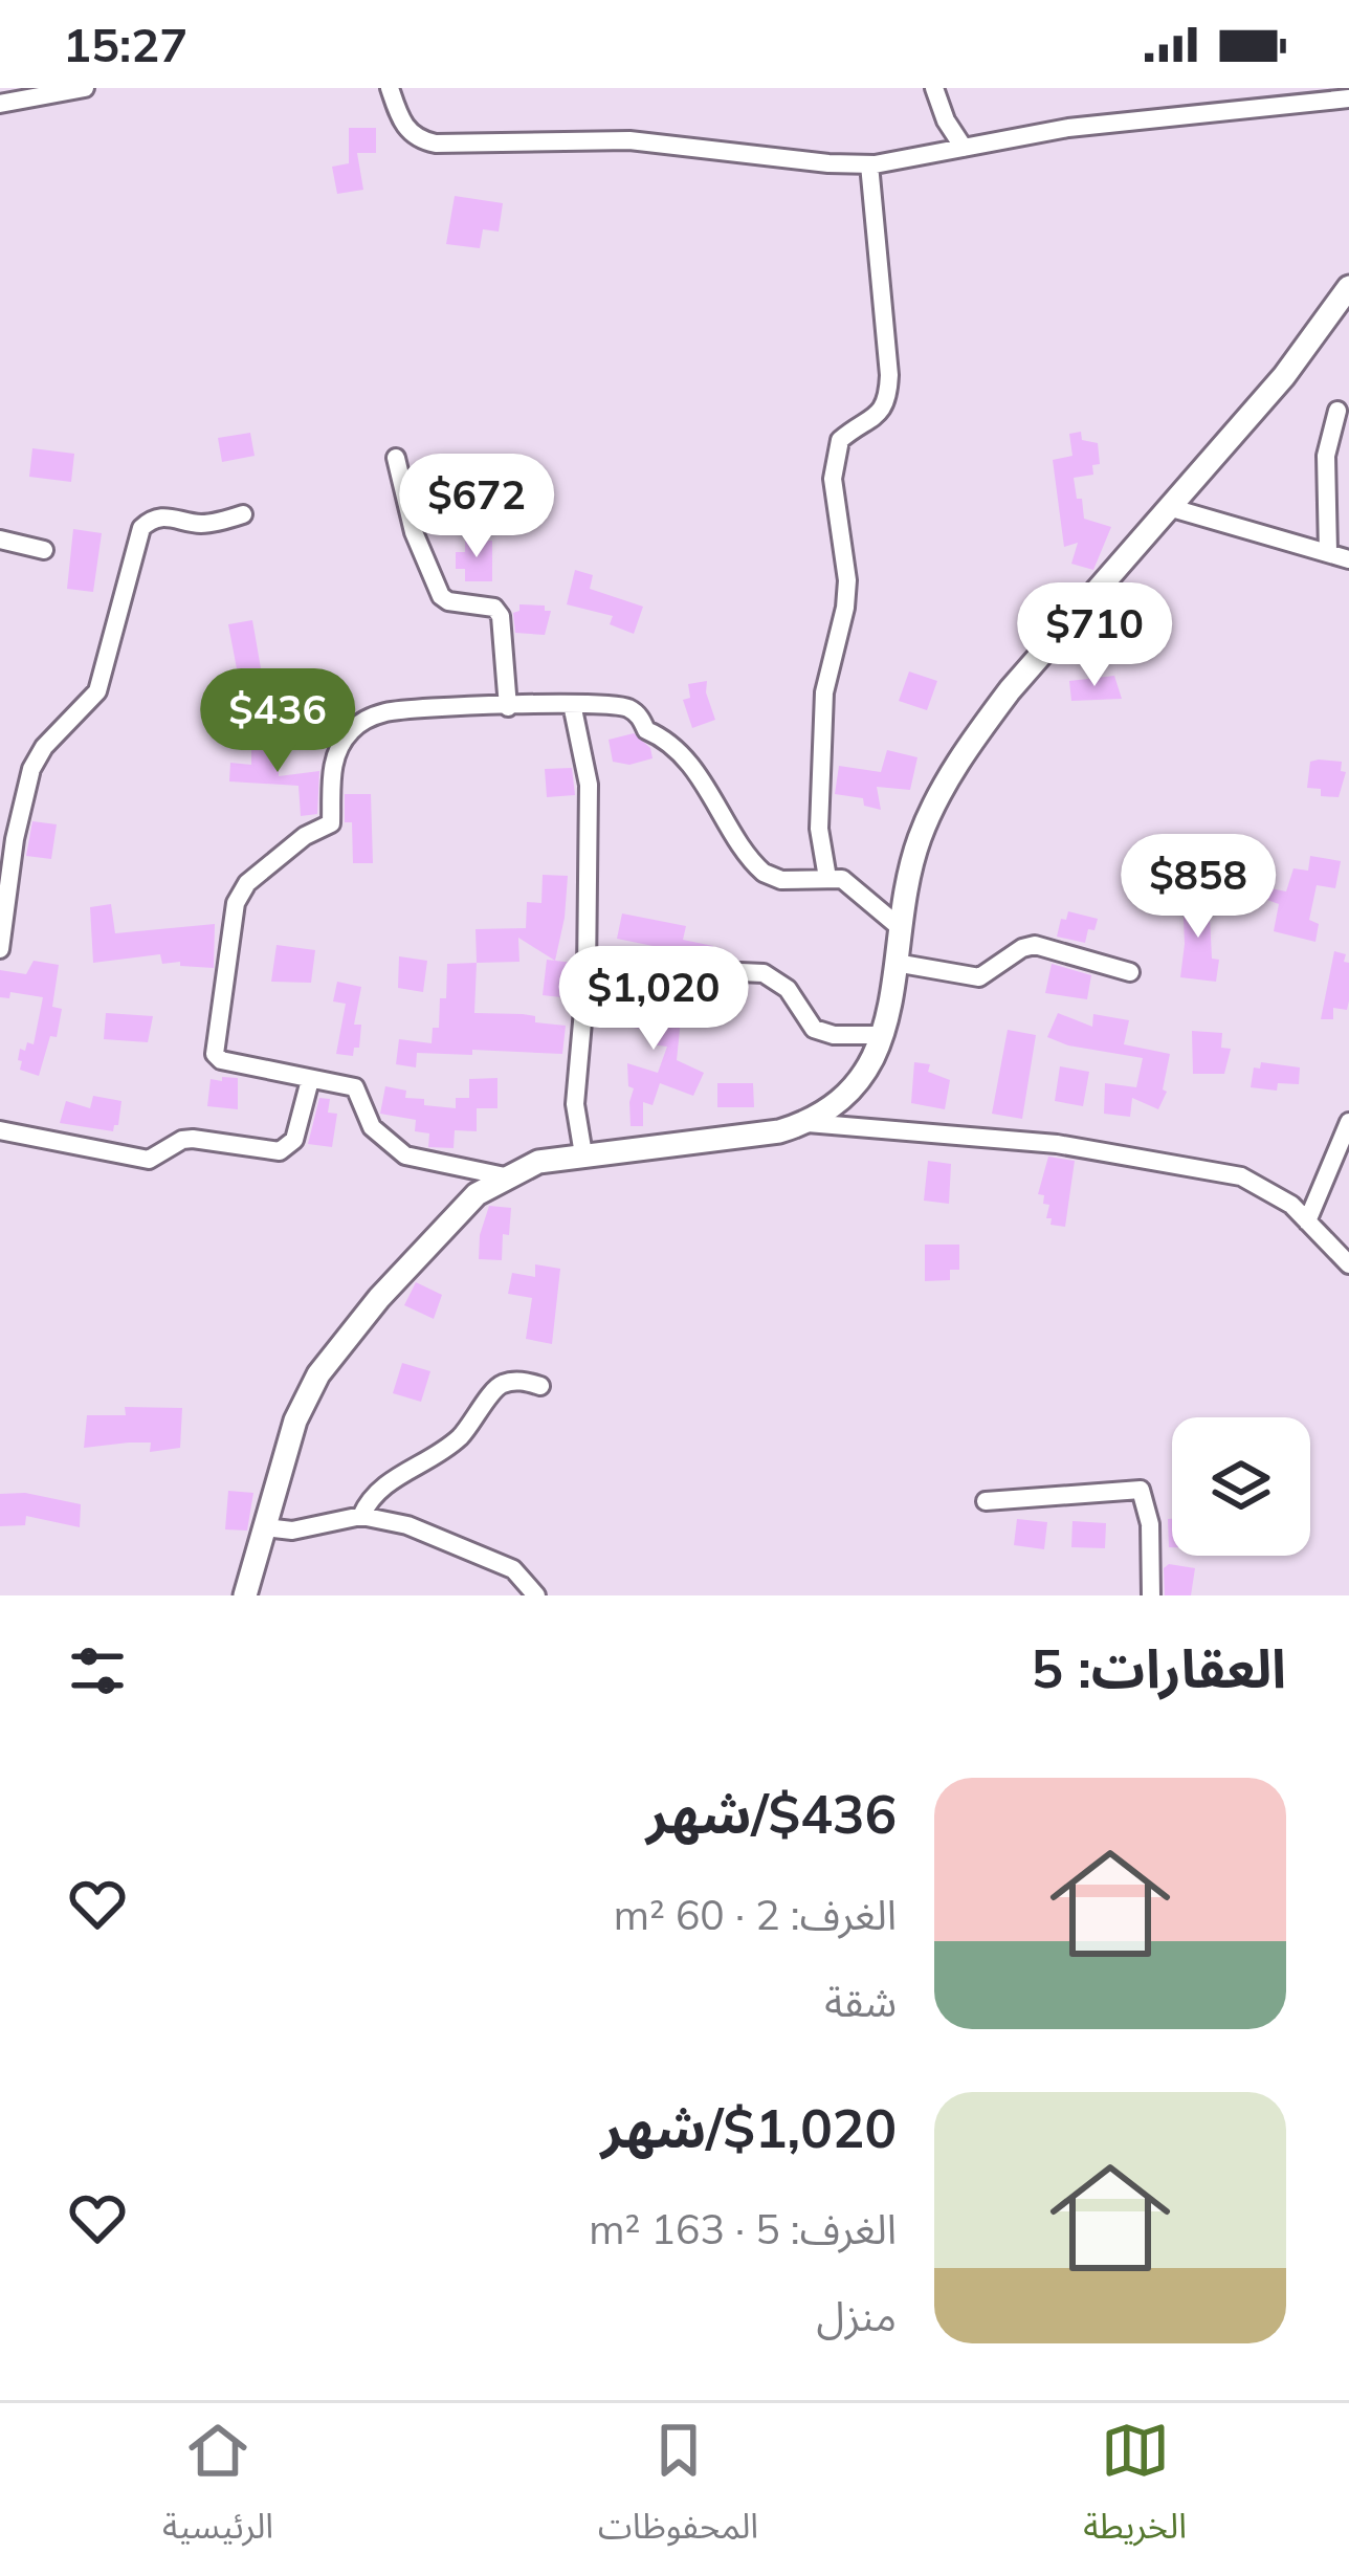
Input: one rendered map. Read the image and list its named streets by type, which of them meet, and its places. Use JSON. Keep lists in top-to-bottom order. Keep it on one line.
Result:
{"page":{"status":"15:27","price":["$672","$710","$436","$858","$1,020"],"heading":"العقارات: 5","list":[{"name":"$436/شهر","note":"الغرف: 2 · 60 m² · شقة"},{"name":"$1,020/شهر","note":"الغرف: 5 · 163 m² · منزل"}],"tabs":["الخريطة","المحفوظات","الرئيسية"]}}
